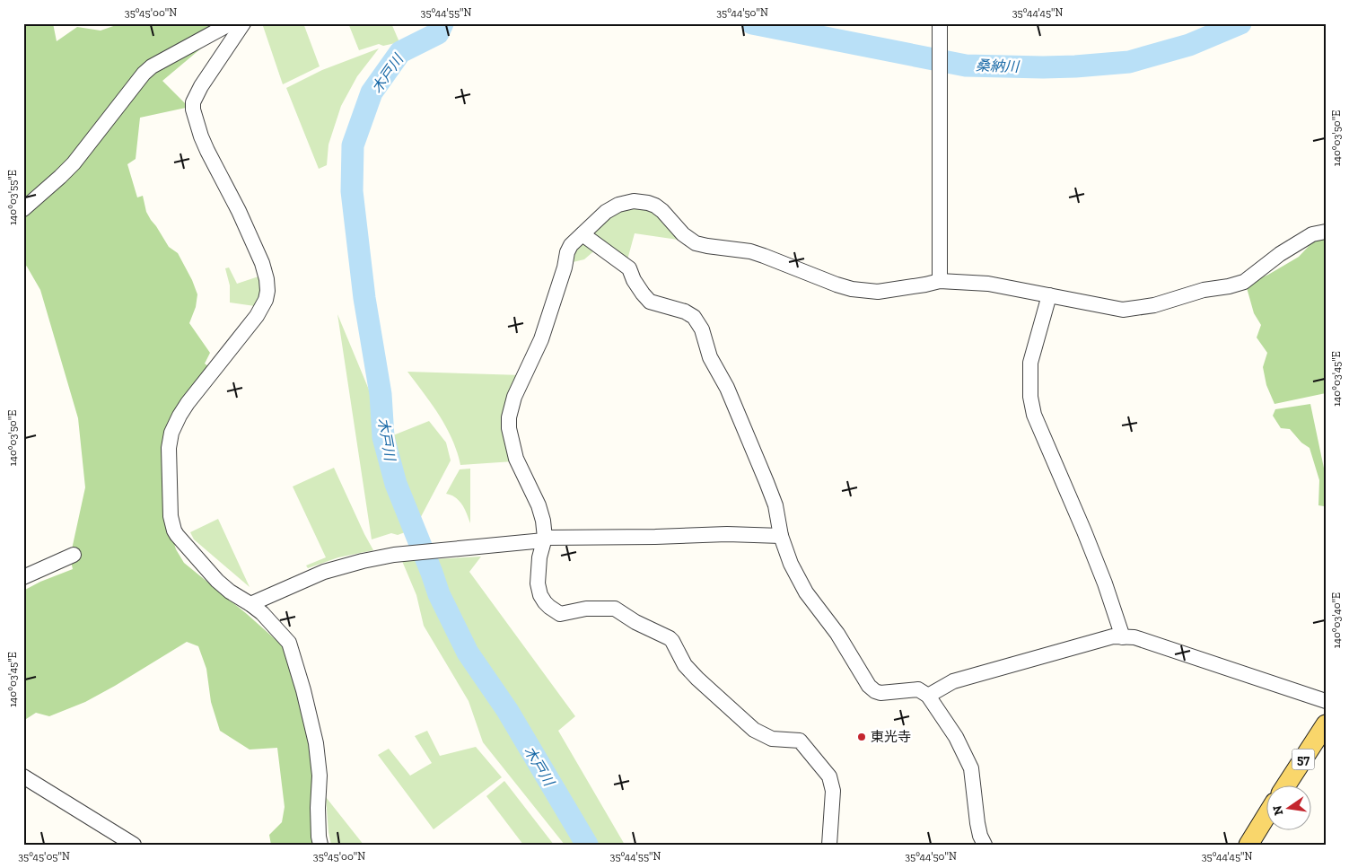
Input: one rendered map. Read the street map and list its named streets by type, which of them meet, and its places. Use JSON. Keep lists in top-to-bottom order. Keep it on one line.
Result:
{"streets":{"main road":["57"]},"water":["桑納川","木戸川"],"places":["東光寺"],"north":"left","coordinates":["35°45'00\"N","35°44'55\"N","35°44'50\"N","35°44'45\"N","140°03'50\"E","140°03'55\"E","140°03'45\"E","140°03'40\"E","35°45'05\"N"]}
